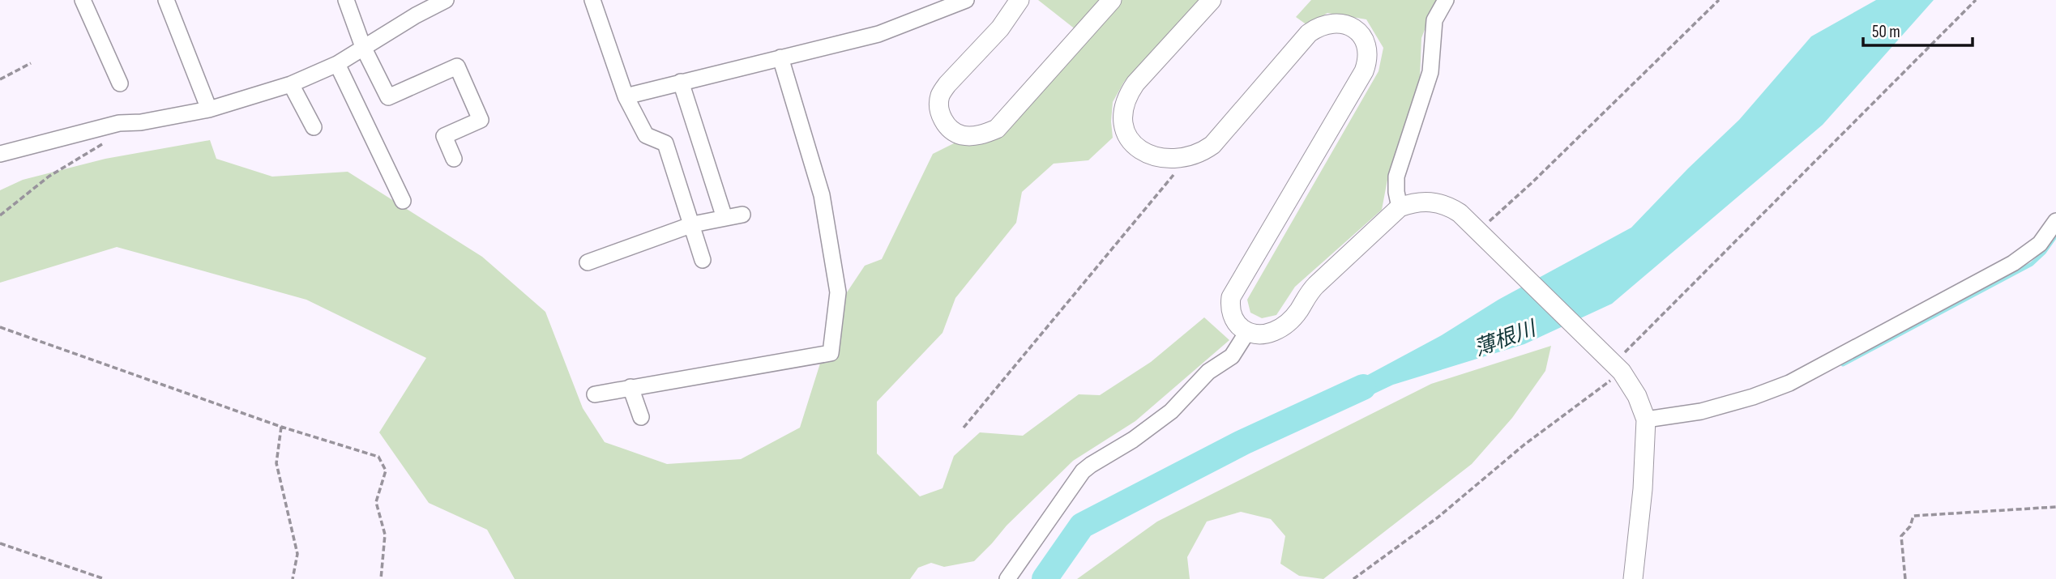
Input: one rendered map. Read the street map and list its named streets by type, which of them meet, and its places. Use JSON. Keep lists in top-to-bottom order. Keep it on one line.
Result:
{"water":["薄根川"],"scale_bar":"50 m"}
